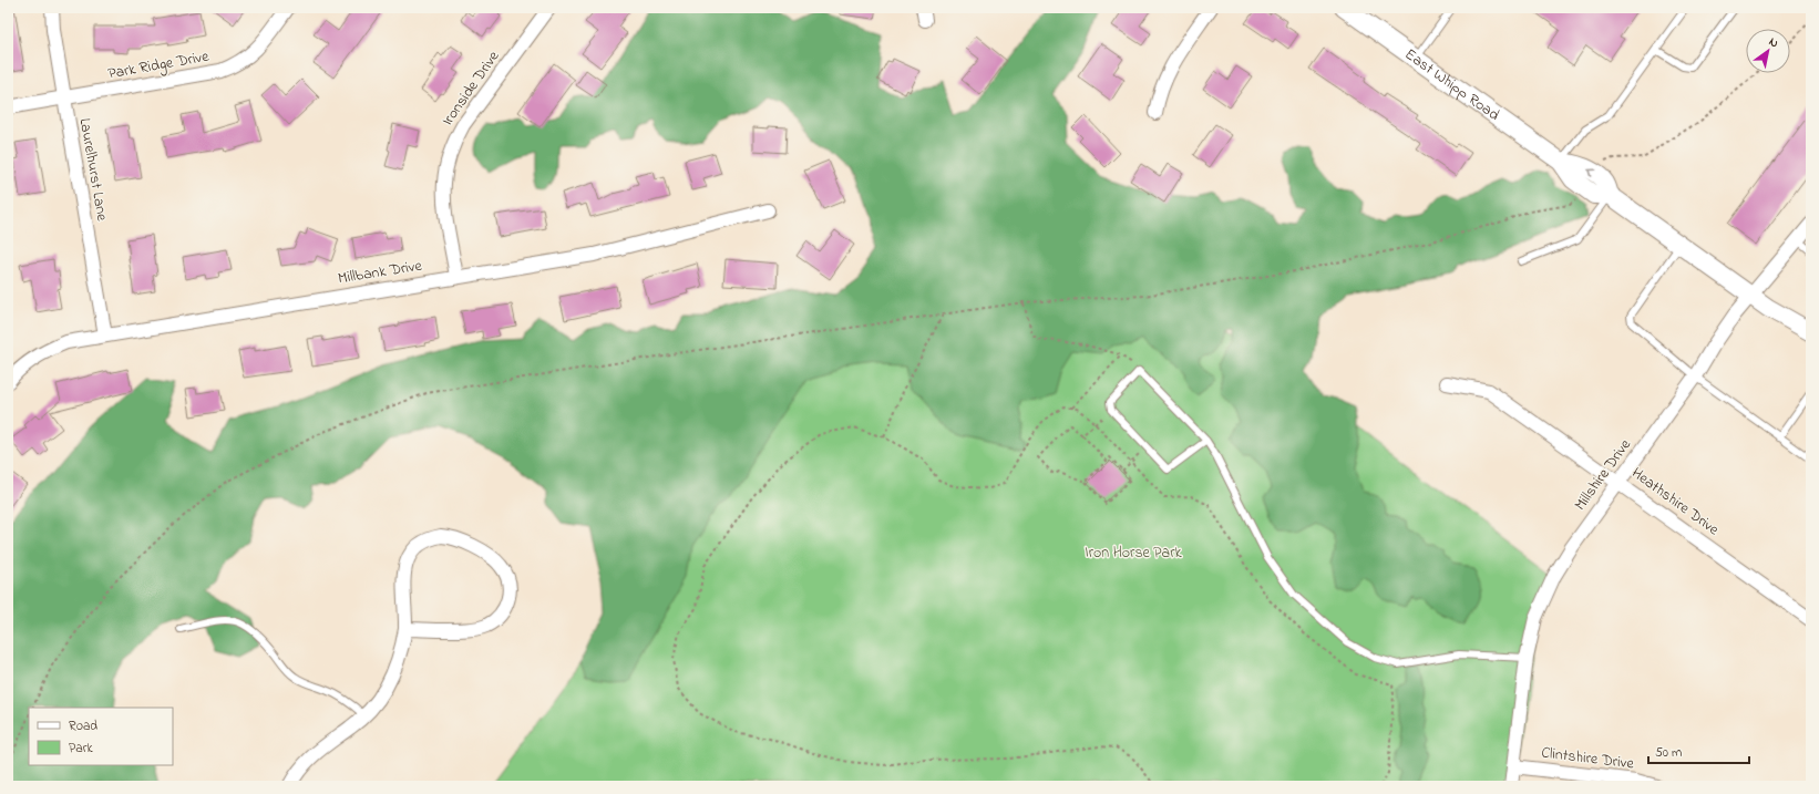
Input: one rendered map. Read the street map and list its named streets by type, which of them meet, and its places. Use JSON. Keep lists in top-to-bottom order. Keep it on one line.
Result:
{"streets":{"main road":["East Whipp Road"],"street":["Park Ridge Drive","Ironside Drive","Laurelhurst Lane","Millbank Drive","Millshire Drive","Heathshire Drive","Clintshire Drive"]},"crossings":[["Park Ridge Drive","Laurelhurst Lane"],["East Whipp Road","Millshire Drive"],["Ironside Drive","Millbank Drive"],["Laurelhurst Lane","Millbank Drive"],["Millshire Drive","Heathshire Drive"],["Millshire Drive","Clintshire Drive"]],"parks":["Iron Horse Park"],"legend":["Road","Park"],"scale_bar":"50 m","north":"top right"}
